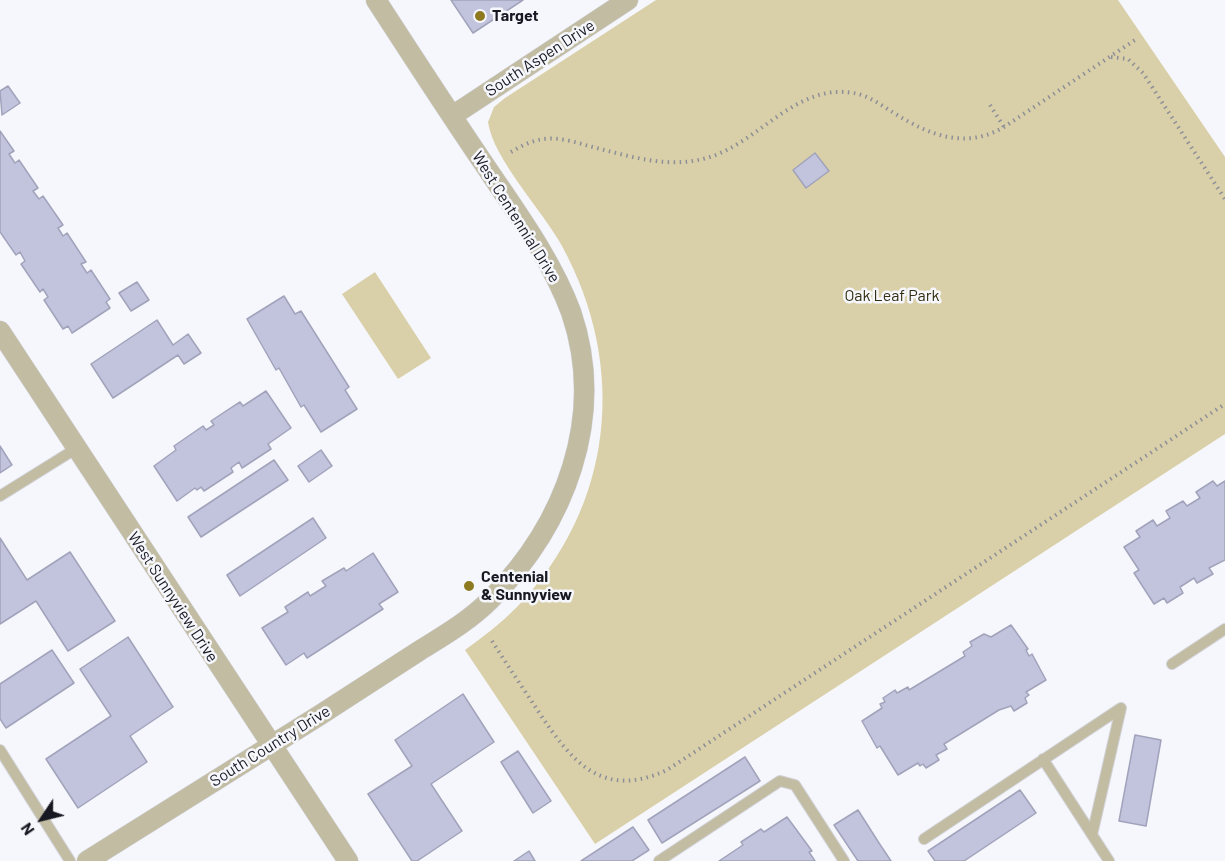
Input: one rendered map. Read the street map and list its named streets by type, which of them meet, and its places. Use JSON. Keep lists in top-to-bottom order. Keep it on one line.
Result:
{"streets":{"street":["South Aspen Drive","West Centennial Drive","West Sunnyview Drive","South Country Drive"]},"crossings":[["South Aspen Drive","West Centennial Drive"],["West Centennial Drive","South Country Drive"],["West Sunnyview Drive","South Country Drive"]],"parks":["Oak Leaf Park"],"places":["Target","Centenial & Sunnyview"],"north":"bottom left"}
